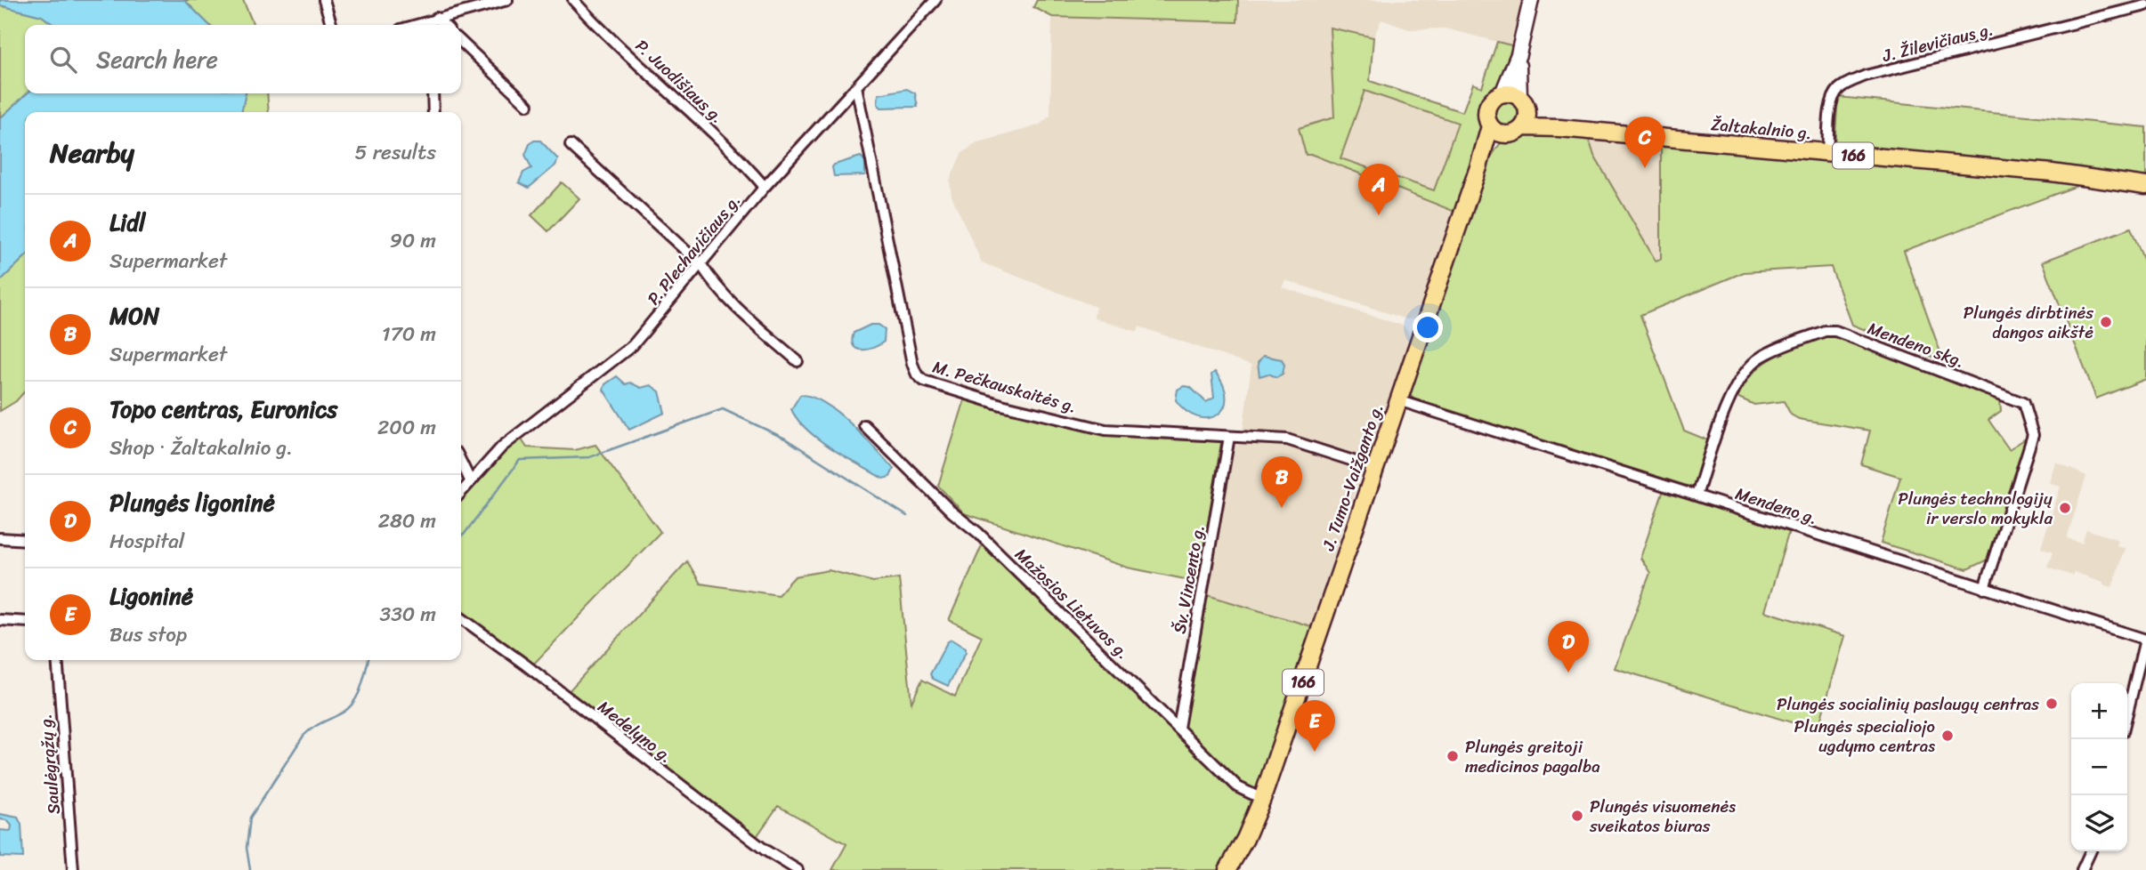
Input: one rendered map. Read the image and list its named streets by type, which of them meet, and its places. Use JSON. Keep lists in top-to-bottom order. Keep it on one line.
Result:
{"streets":{"main road":["Žaltakalnio g.","166","J. Tumo-Vaižganto g."],"street":["J. Žilevičiaus g.","P. Juodišiaus g.","P. Plechavičiaus g.","Mendeno skg.","M. Pečkauskaitės g.","Mendeno g.","Šv. Vincento g.","Mažosios Lietuvos g.","Medelyno g.","Saulėgrąžų g."]},"crossings":[["J. Žilevičiaus g.","Žaltakalnio g."],["P. Juodišiaus g.","P. Plechavičiaus g."],["Žaltakalnio g.","166"],["Žaltakalnio g.","J. Tumo-Vaižganto g."],["166","J. Tumo-Vaižganto g."],["166","Mažosios Lietuvos g."],["P. Plechavičiaus g.","M. Pečkauskaitės g."],["Mendeno skg.","Mendeno g."],["M. Pečkauskaitės g.","J. Tumo-Vaižganto g."],["M. Pečkauskaitės g.","Šv. Vincento g."],["J. Tumo-Vaižganto g.","Mendeno g."],["J. Tumo-Vaižganto g.","Mažosios Lietuvos g."],["Šv. Vincento g.","Mažosios Lietuvos g."]],"places":["Plungės dirbtinės dangos aikštė","Plungės technologijų ir verslo mokykla","Plungės socialinių paslaugų centras","Plungės specialiojo ugdymo centras","Plungės greitoji medicinos pagalba","Plungės visuomenės sveikatos biuras"],"page":{"search":"Search here","heading":["Nearby","5 results"],"pins":["C","A","B","D","E"],"list":[{"mark":"A","name":"Lidl","note":"Supermarket","value":"90 m"},{"mark":"B","name":"MON","note":"Supermarket","value":"170 m"},{"mark":"C","name":"Topo centras, Euronics","note":"Shop · Žaltakalnio g.","value":"200 m"},{"mark":"D","name":"Plungės ligoninė","note":"Hospital","value":"280 m"},{"mark":"E","name":"Ligoninė","note":"Bus stop","value":"330 m"}],"map_buttons":["+","−"]}}
